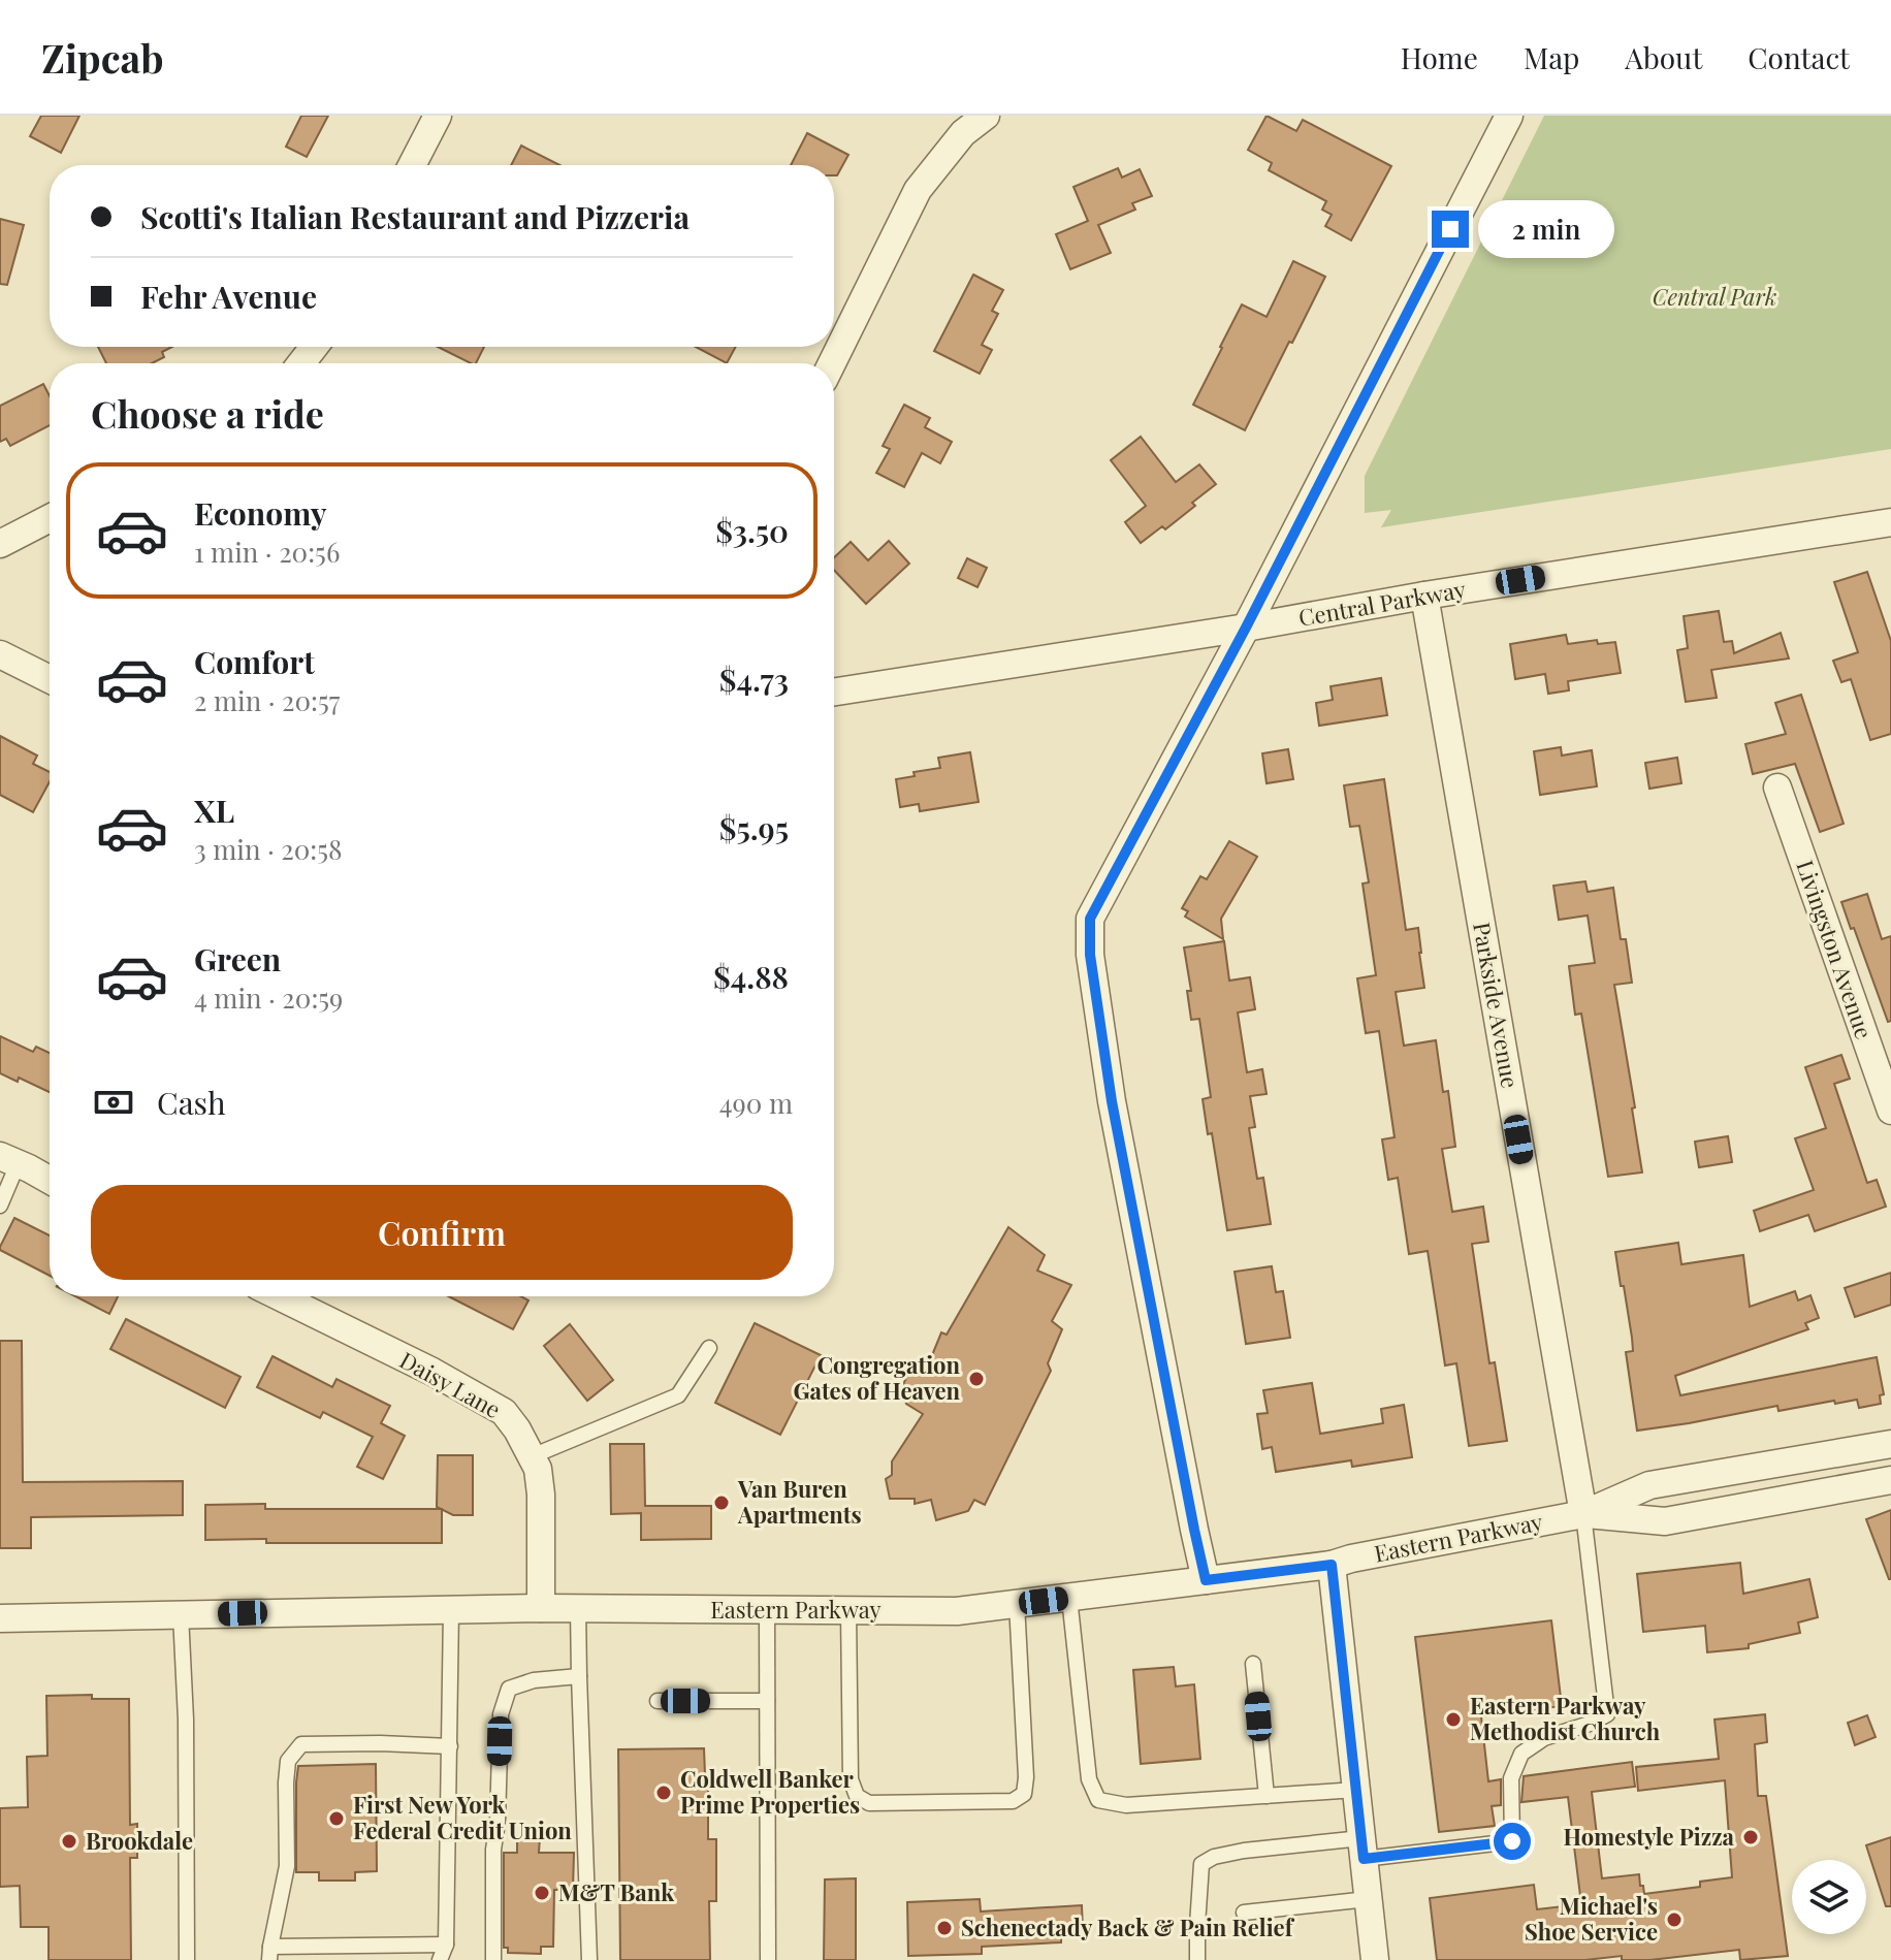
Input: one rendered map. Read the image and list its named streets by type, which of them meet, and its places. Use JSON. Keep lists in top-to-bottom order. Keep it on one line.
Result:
{"streets":{"street":["Central Parkway","Livingston Avenue","Parkside Avenue","Daisy Lane","Eastern Parkway"]},"crossings":[["Central Parkway","Parkside Avenue"],["Parkside Avenue","Eastern Parkway"],["Daisy Lane","Eastern Parkway"]],"parks":["Central Park"],"places":["Congregation Gates of Heaven","Van Buren Apartments","Eastern Parkway Methodist Church","Coldwell Banker Prime Properties","First New York Federal Credit Union","Homestyle Pizza","Brookdale","M&T Bank","Michael's Shoe Service","Schenectady Back & Pain Relief"],"page":{"header":"Zipcab","nav":["Home","Map","About","Contact"],"banner":["Scotti's Italian Restaurant and Pizzeria","Fehr Avenue"],"bubble":"2 min","heading":"Choose a ride","list":[{"name":"Economy","note":"1 min · 20:56","value":"$3.50"},{"name":"Comfort","note":"2 min · 20:57","value":"$4.73"},{"name":"XL","note":"3 min · 20:58","value":"$5.95"},{"name":"Green","note":"4 min · 20:59","value":"$4.88"}],"pay":["Cash","490 m"],"buttons":"Confirm"}}
